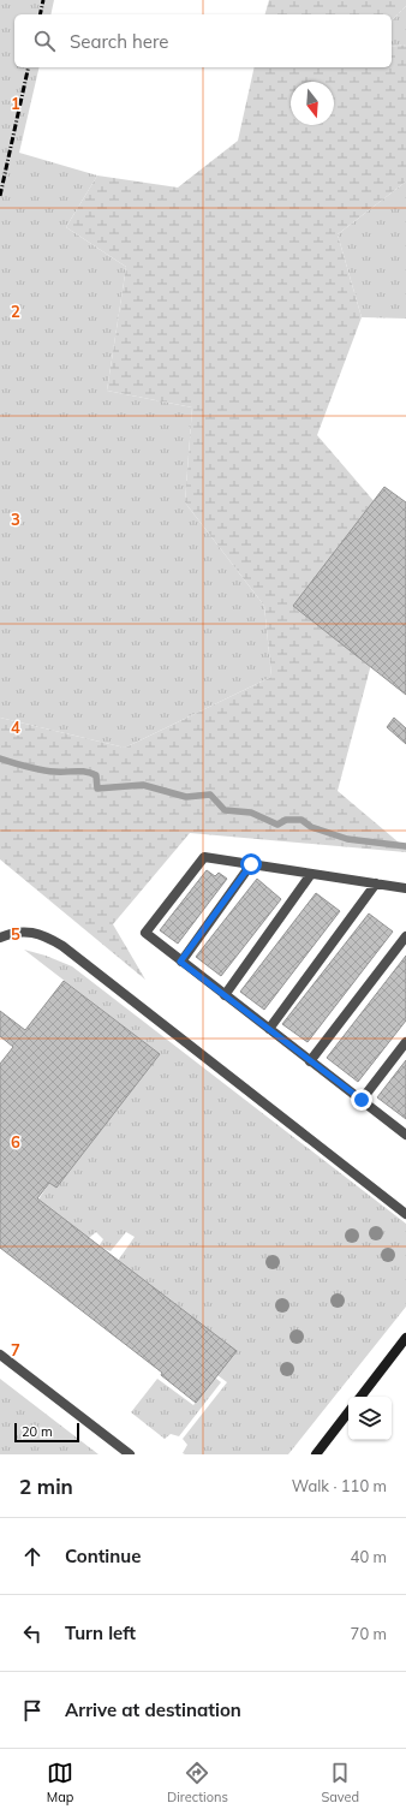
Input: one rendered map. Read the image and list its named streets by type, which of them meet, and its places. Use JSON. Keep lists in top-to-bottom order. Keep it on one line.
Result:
{"scale_bar":"20 m","north":"bottom","page":{"search":"Search here","scale":"20 m","heading":["2 min","Walk · 110 m"],"list":[["Continue","40 m"],["Turn left","70 m"],"Arrive at destination"],"nav":["Map","Directions","Saved"]},"grid":{"rows":["1","2","3","4","5","6","7"]}}
